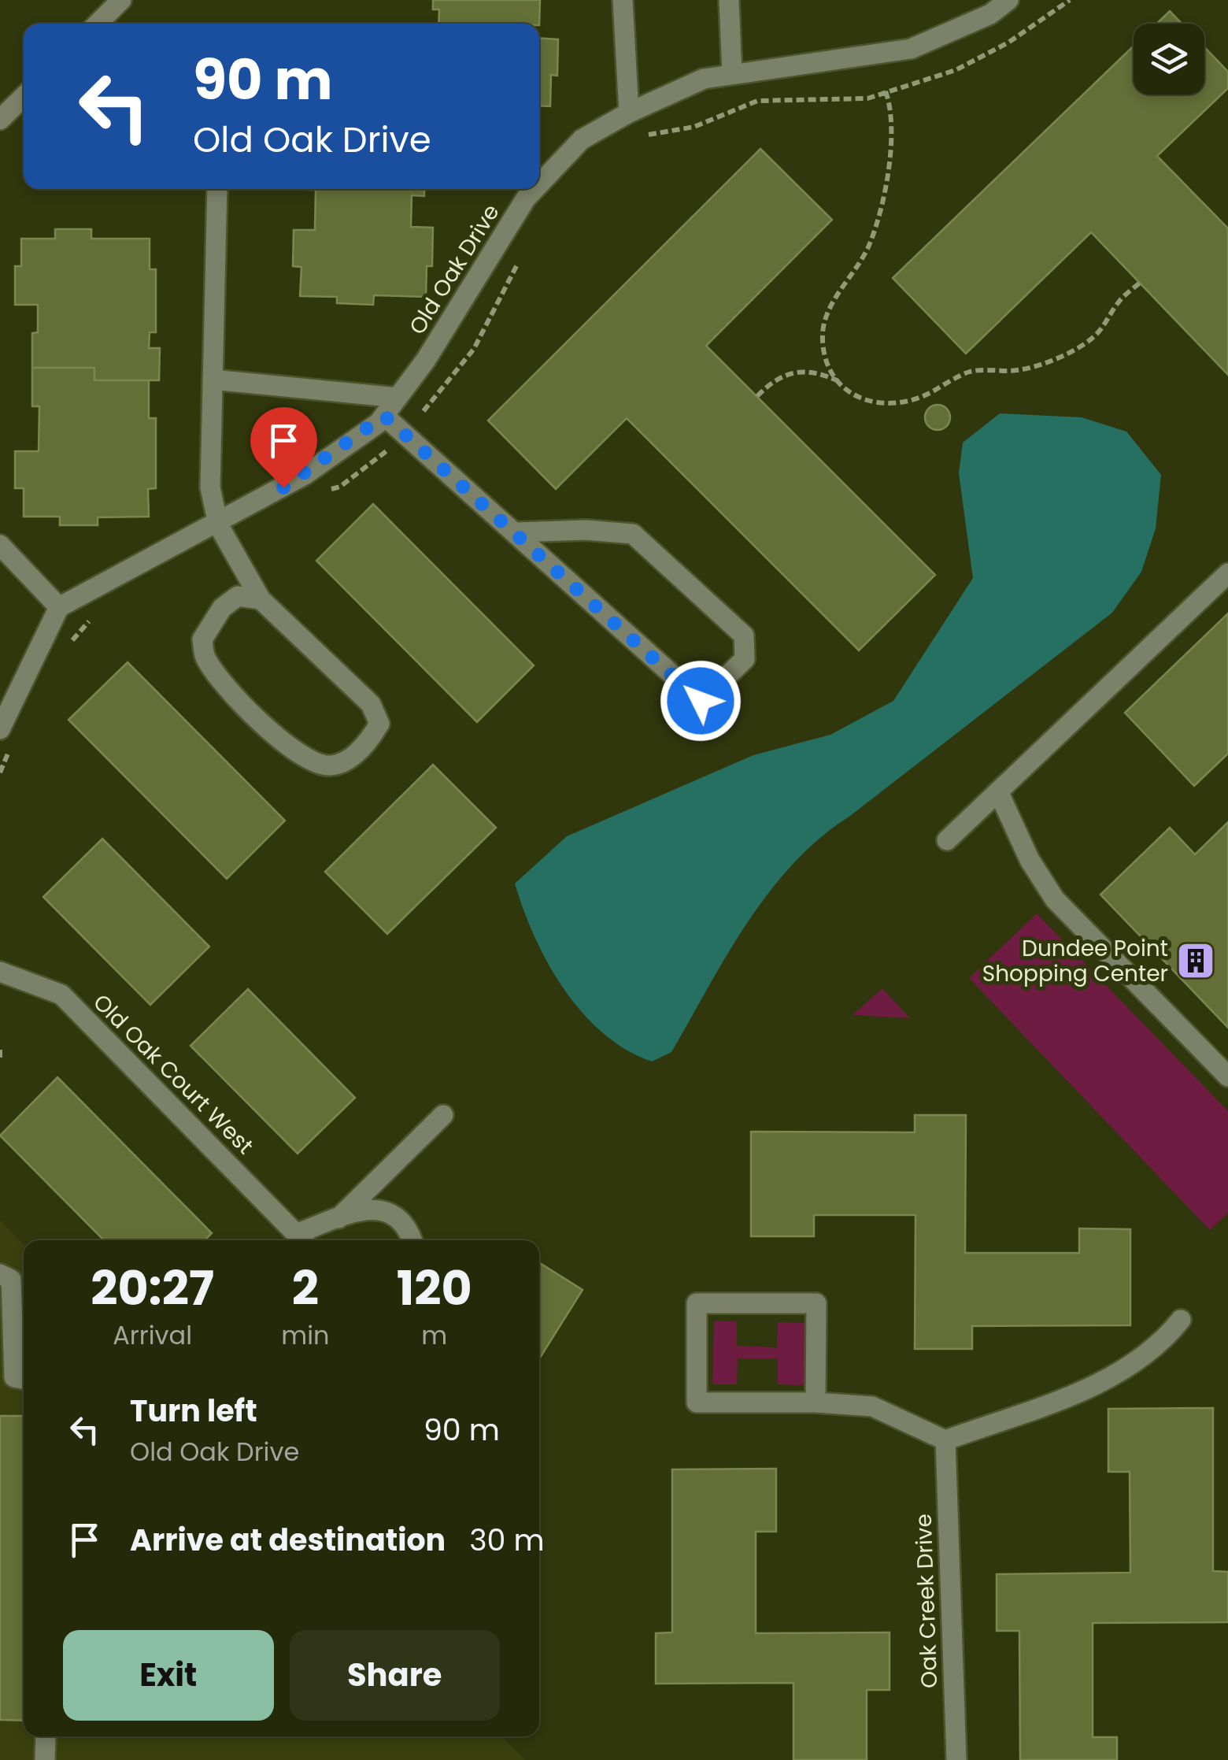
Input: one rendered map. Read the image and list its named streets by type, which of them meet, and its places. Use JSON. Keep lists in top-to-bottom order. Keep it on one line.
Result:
{"streets":{"street":["Old Oak Drive","Old Oak Court West","Oak Creek Drive"]},"places":{"building":["Dundee Point Shopping Center"]},"page":{"turn":["90 m","Old Oak Drive"],"eta":["20:27","Arrival","2","min","120","m"],"list":[{"name":"Turn left","note":"Old Oak Drive","value":"90 m"},{"name":"Arrive at destination","value":"30 m"}],"buttons":["Exit","Share"]}}
